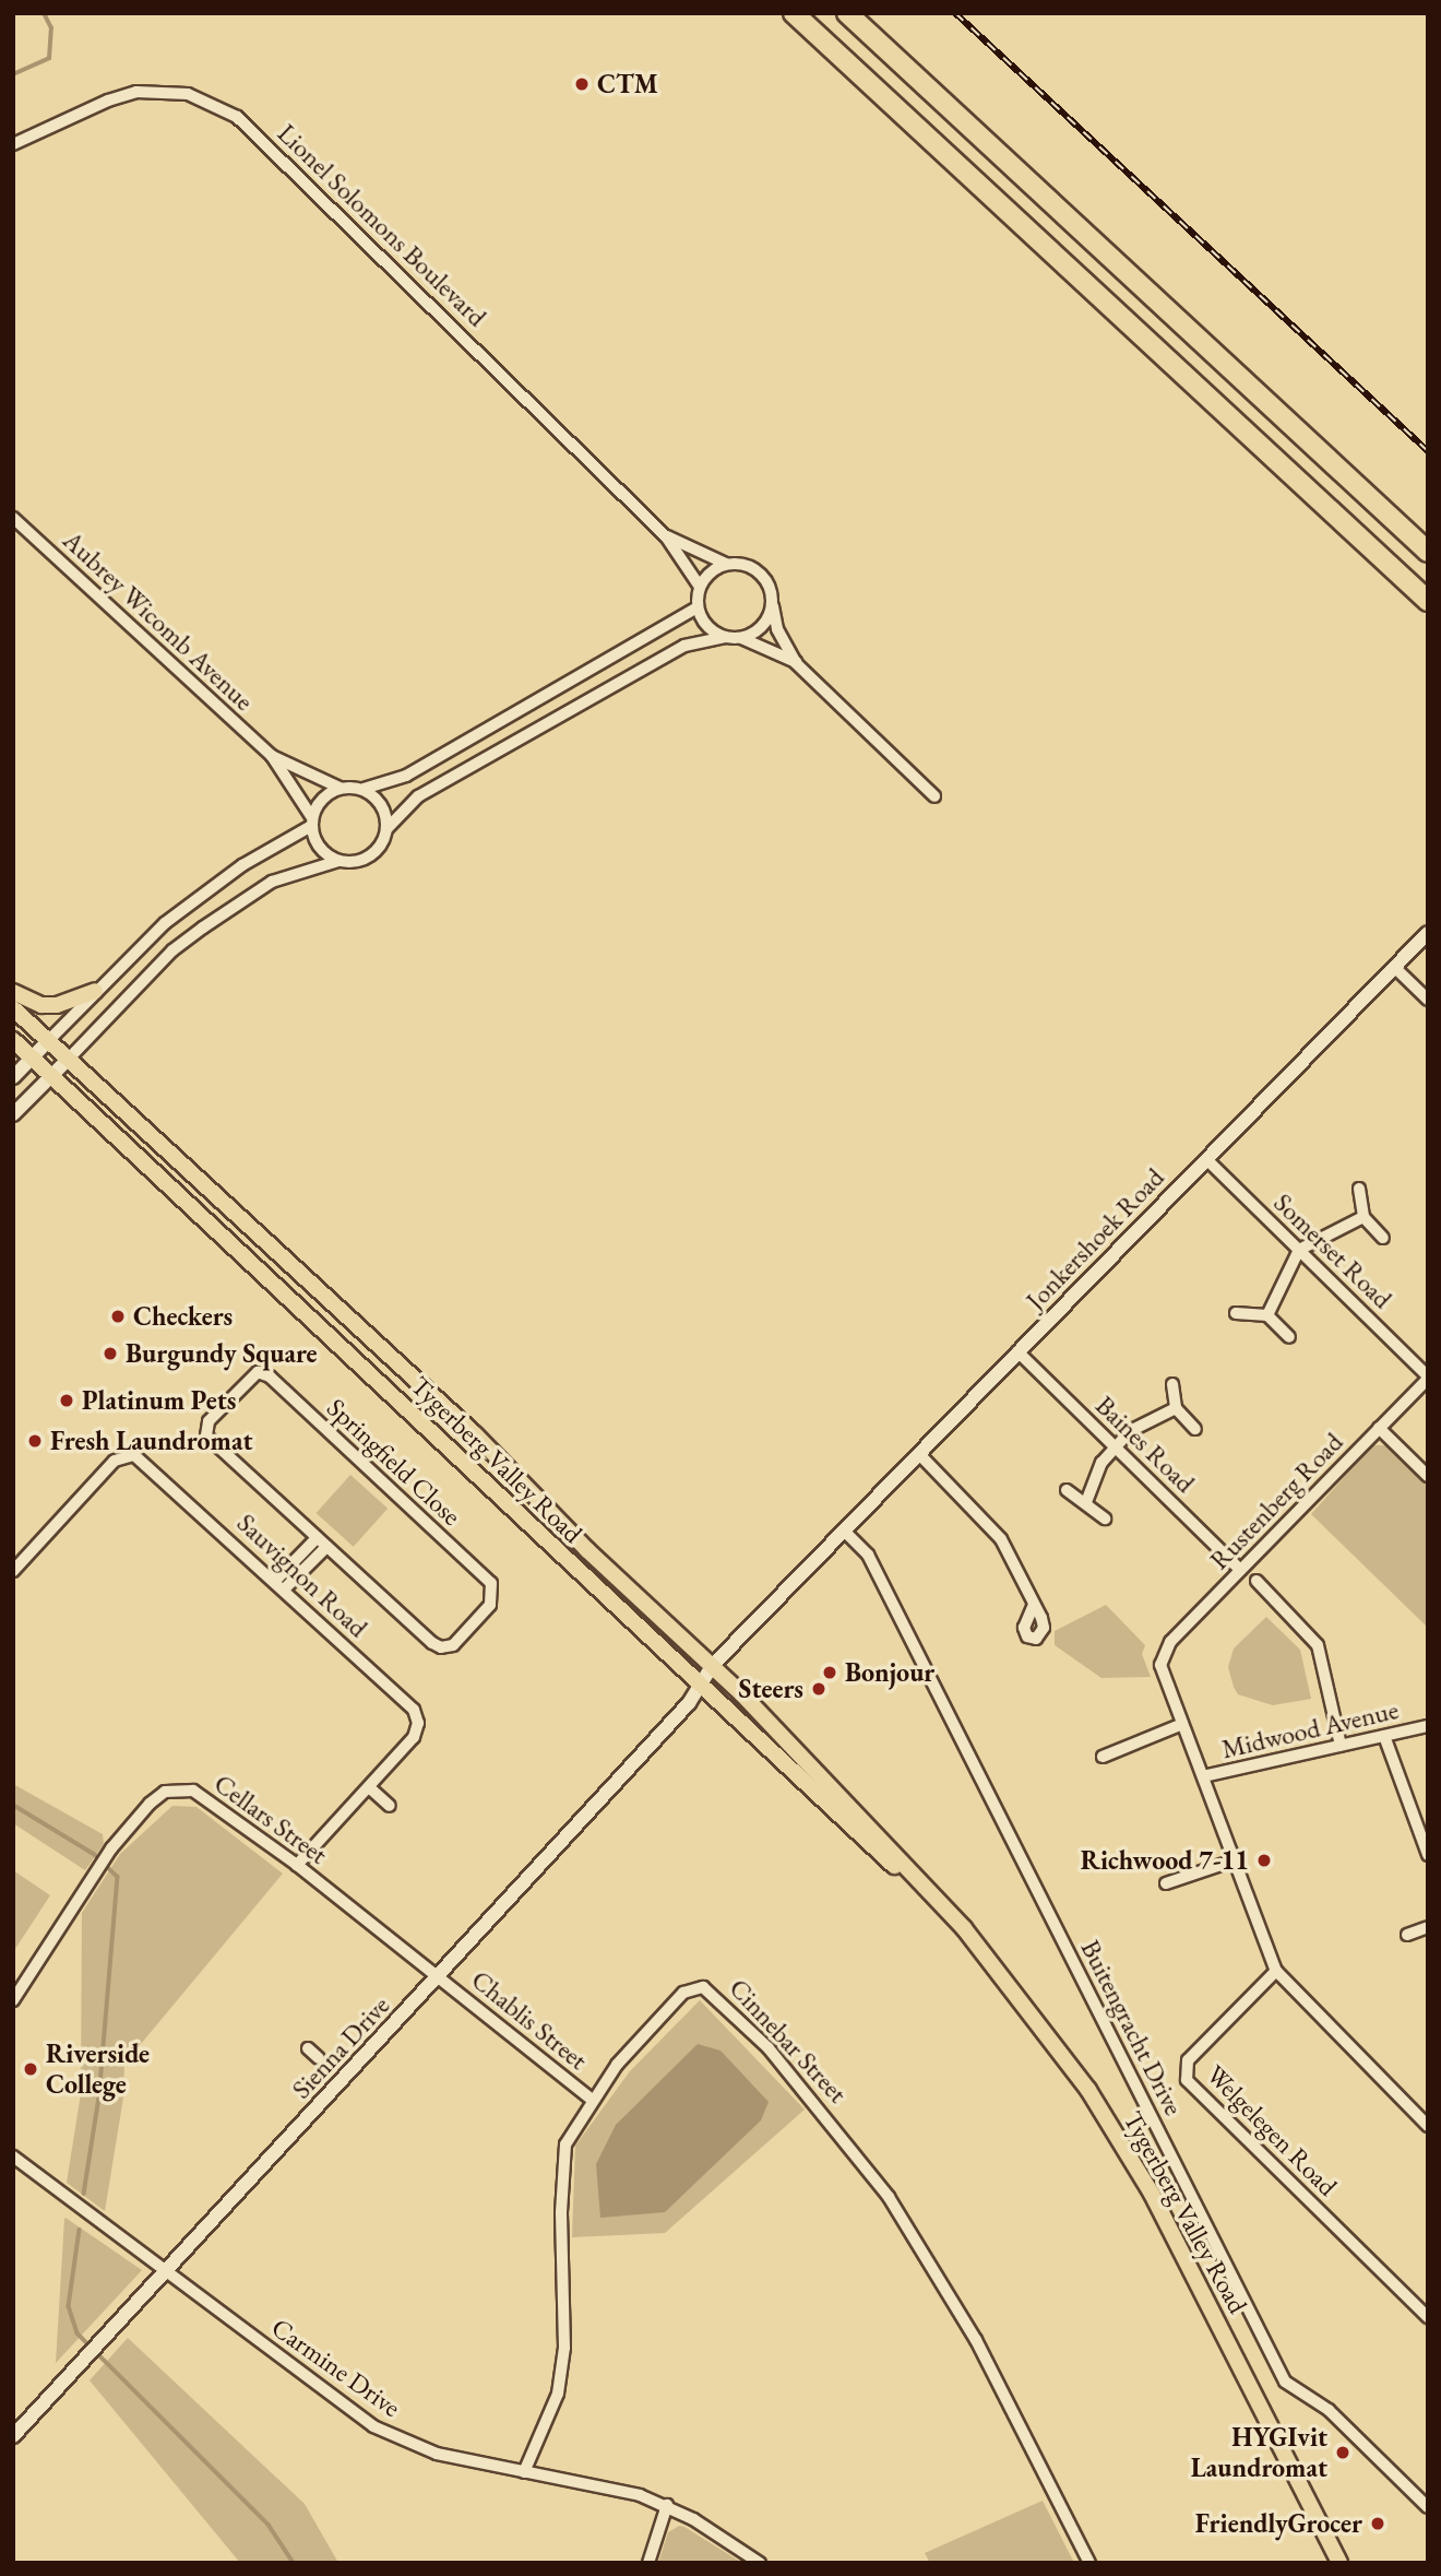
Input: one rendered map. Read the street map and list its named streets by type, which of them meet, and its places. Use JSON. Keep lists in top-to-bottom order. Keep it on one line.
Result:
{"streets":{"main road":["Tygerberg Valley Road"],"street":["Lionel Solomons Boulevard","Aubrey Wicomb Avenue","Jonkershoek Road","Somerset Road","Baines Road","Springfield Close","Rustenberg Road","Sauvignon Road","Midwood Avenue","Cellars Street","Chablis Street","Buitengracht Drive","Cinnebar Street","Sienna Drive","Welgelegen Road","Carmine Drive"]},"crossings":[["Jonkershoek Road","Somerset Road"],["Jonkershoek Road","Baines Road"],["Jonkershoek Road","Tygerberg Valley Road"],["Jonkershoek Road","Buitengracht Drive"],["Jonkershoek Road","Sienna Drive"],["Somerset Road","Rustenberg Road"],["Baines Road","Rustenberg Road"],["Tygerberg Valley Road","Sienna Drive"],["Sauvignon Road","Cellars Street"],["Cellars Street","Chablis Street"],["Cellars Street","Sienna Drive"],["Chablis Street","Cinnebar Street"],["Chablis Street","Sienna Drive"],["Cinnebar Street","Carmine Drive"],["Sienna Drive","Carmine Drive"]],"places":["CTM","Checkers","Burgundy Square","Platinum Pets","Fresh Laundromat","Bonjour","Steers","Richwood 7-11","Riverside College","HYGIvit Laundromat","FriendlyGrocer"]}
